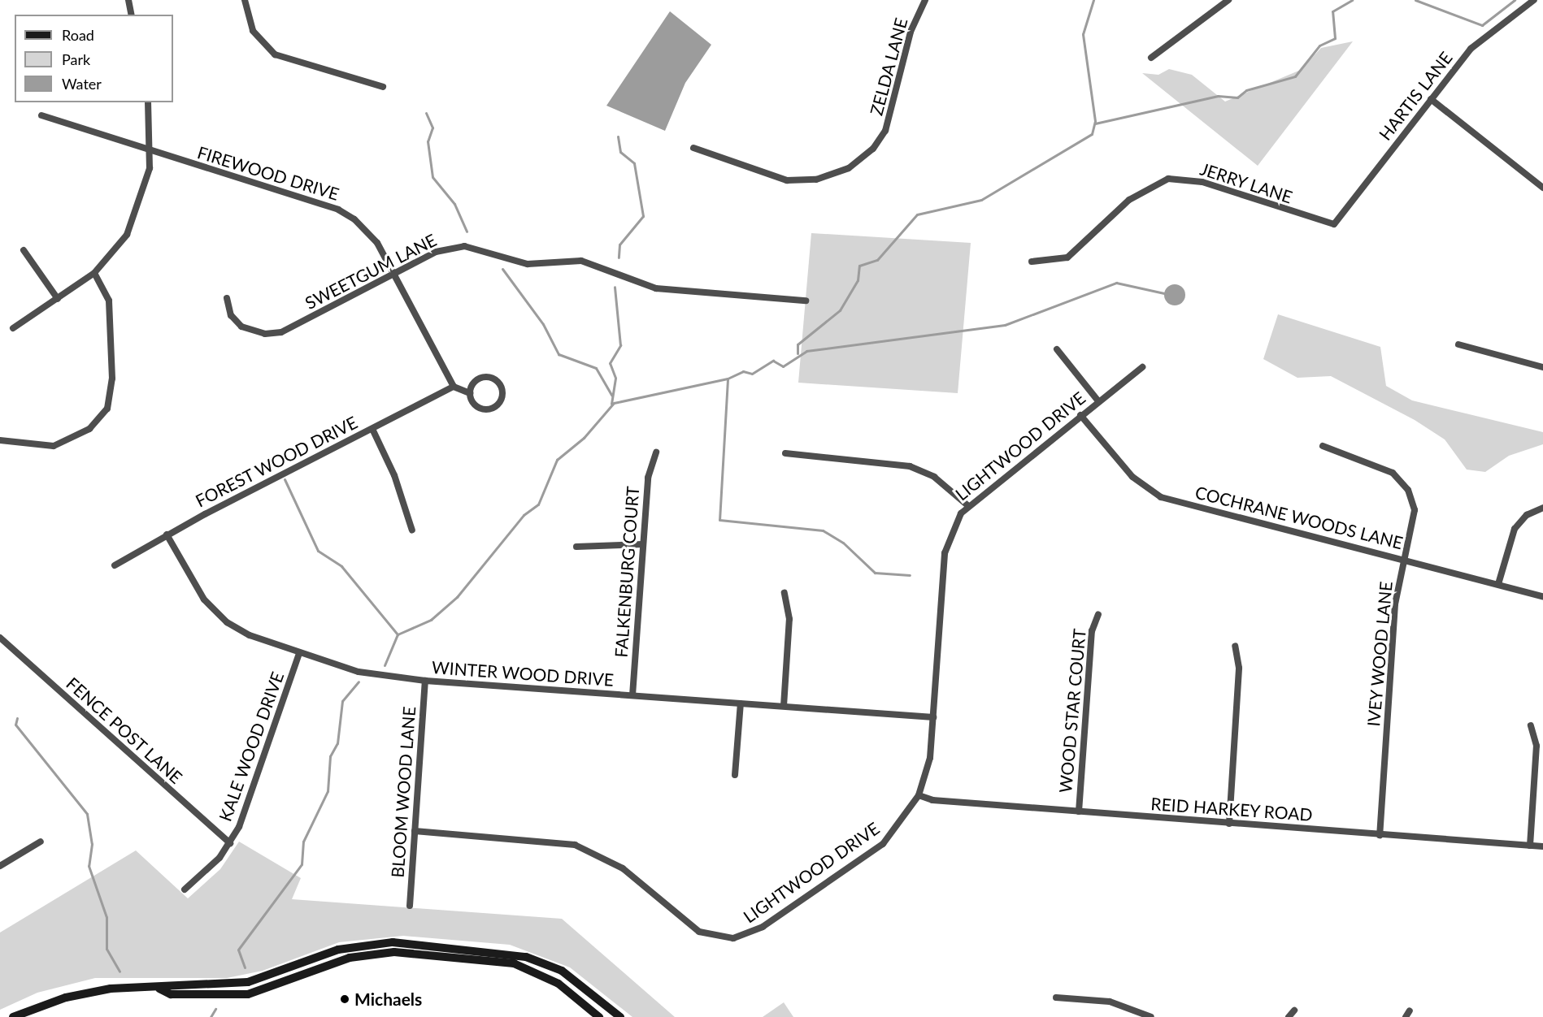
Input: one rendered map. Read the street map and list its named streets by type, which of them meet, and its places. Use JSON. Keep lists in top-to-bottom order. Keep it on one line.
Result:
{"streets":{"street":["ZELDA LANE","HARTIS LANE","FIREWOOD DRIVE","JERRY LANE","SWEETGUM LANE","LIGHTWOOD DRIVE","FOREST WOOD DRIVE","COCHRANE WOODS LANE","FALKENBURG COURT","IVEY WOOD LANE","WINTER WOOD DRIVE","WOOD STAR COURT","FENCE POST LANE","KALE WOOD DRIVE","BLOOM WOOD LANE","REID HARKEY ROAD"]},"crossings":[["HARTIS LANE","JERRY LANE"],["FIREWOOD DRIVE","SWEETGUM LANE"],["FIREWOOD DRIVE","FOREST WOOD DRIVE"],["LIGHTWOOD DRIVE","COCHRANE WOODS LANE"],["LIGHTWOOD DRIVE","WINTER WOOD DRIVE"],["LIGHTWOOD DRIVE","BLOOM WOOD LANE"],["LIGHTWOOD DRIVE","REID HARKEY ROAD"],["FOREST WOOD DRIVE","WINTER WOOD DRIVE"],["COCHRANE WOODS LANE","IVEY WOOD LANE"],["FALKENBURG COURT","WINTER WOOD DRIVE"],["IVEY WOOD LANE","REID HARKEY ROAD"],["WINTER WOOD DRIVE","KALE WOOD DRIVE"],["WINTER WOOD DRIVE","BLOOM WOOD LANE"],["WOOD STAR COURT","REID HARKEY ROAD"],["FENCE POST LANE","KALE WOOD DRIVE"]],"places":["Michaels"],"legend":["Road","Park","Water"]}
